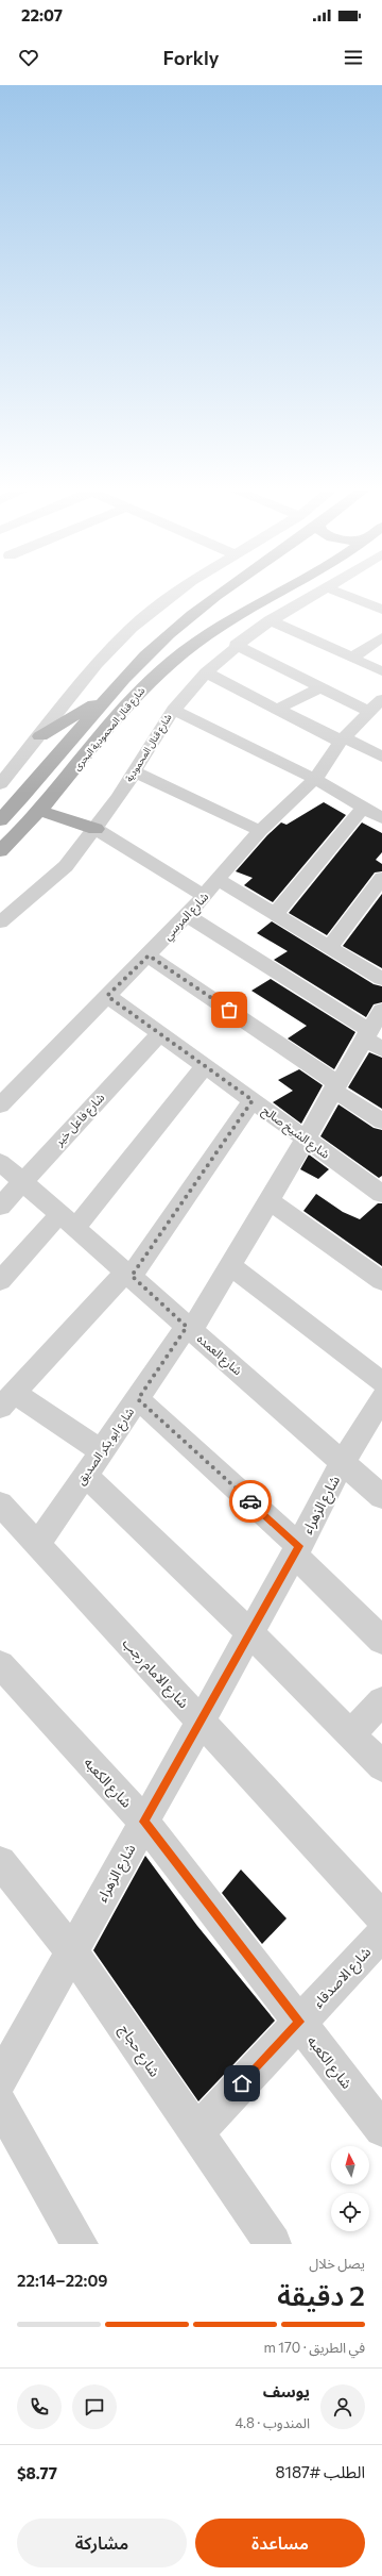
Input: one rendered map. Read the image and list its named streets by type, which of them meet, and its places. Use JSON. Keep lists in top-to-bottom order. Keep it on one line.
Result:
{"streets":{"main road":["شارع قنال المحمودية البحرى"],"street":["شارع قنال المحمودية","شارع المرسي","شارع فاعل خير","شارع الشيخ صالح","شارع العمده","شارع ابو بكر الصديق","شارع الزهراء","شارع الامام رجب","شارع الكعبه","شارع الاصدقاء","شارع حجاج"]},"crossings":[["شارع المرسي","شارع الشيخ صالح"],["شارع فاعل خير","شارع الشيخ صالح"],["شارع فاعل خير","شارع العمده"],["شارع الشيخ صالح","شارع ابو بكر الصديق"],["شارع العمده","شارع ابو بكر الصديق"],["شارع العمده","شارع الزهراء"],["شارع ابو بكر الصديق","شارع الامام رجب"],["شارع الزهراء","شارع الامام رجب"],["شارع الزهراء","شارع الكعبه"],["شارع الزهراء","شارع حجاج"],["شارع الكعبه","شارع الاصدقاء"],["شارع الاصدقاء","شارع حجاج"]],"north":"top","page":{"status":"22:07","header":"Forkly","heading":["2 دقيقة","يصل خلال","22:09–22:14"],"panel":["يوسف","المندوب · 4.8","الطلب #8187","$8.77"],"bar":"في الطريق · 170 m","buttons":["مساعدة","مشاركة"]}}
